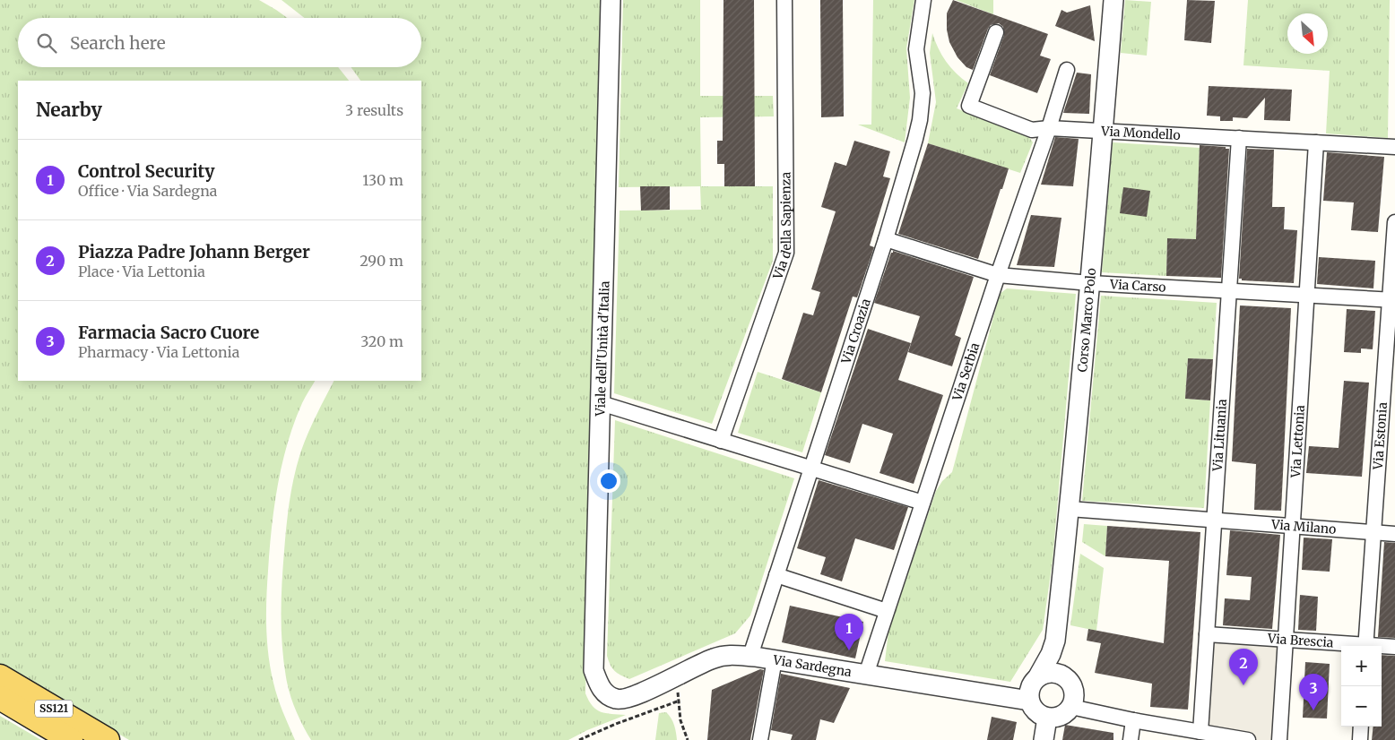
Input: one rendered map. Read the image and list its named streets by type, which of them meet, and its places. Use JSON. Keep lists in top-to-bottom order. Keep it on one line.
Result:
{"streets":{"main road":["SS121"],"street":["Via Mondello","Via della Sapienza","Via Carso","Corso Marco Polo","Via Croazia","Viale dell'Unità d'Italia","Via Serbia","Via Lituania","Via Estonia","Via Lettonia","Via Milano","Via Brescia","Via Sardegna"]},"crossings":[["Via Mondello","Corso Marco Polo"],["Via Mondello","Via Serbia"],["Via Mondello","Via Lituania"],["Via Mondello","Via Lettonia"],["Via Carso","Corso Marco Polo"],["Via Carso","Via Croazia"],["Via Carso","Via Serbia"],["Via Carso","Via Lituania"],["Via Carso","Via Estonia"],["Via Carso","Via Lettonia"],["Corso Marco Polo","Via Milano"],["Via Croazia","Via Sardegna"],["Viale dell'Unità d'Italia","Via Sardegna"],["Via Serbia","Via Sardegna"],["Via Lituania","Via Milano"],["Via Lituania","Via Brescia"],["Via Estonia","Via Milano"],["Via Lettonia","Via Milano"],["Via Lettonia","Via Brescia"]],"north":"bottom right","page":{"search":"Search here","heading":["Nearby","3 results"],"list":[{"mark":"1","name":"Control Security","note":"Office · Via Sardegna","value":"130 m"},{"mark":"2","name":"Piazza Padre Johann Berger","note":"Place · Via Lettonia","value":"290 m"},{"mark":"3","name":"Farmacia Sacro Cuore","note":"Pharmacy · Via Lettonia","value":"320 m"}],"pins":["1","2","3"],"map_buttons":["+","−"]}}
